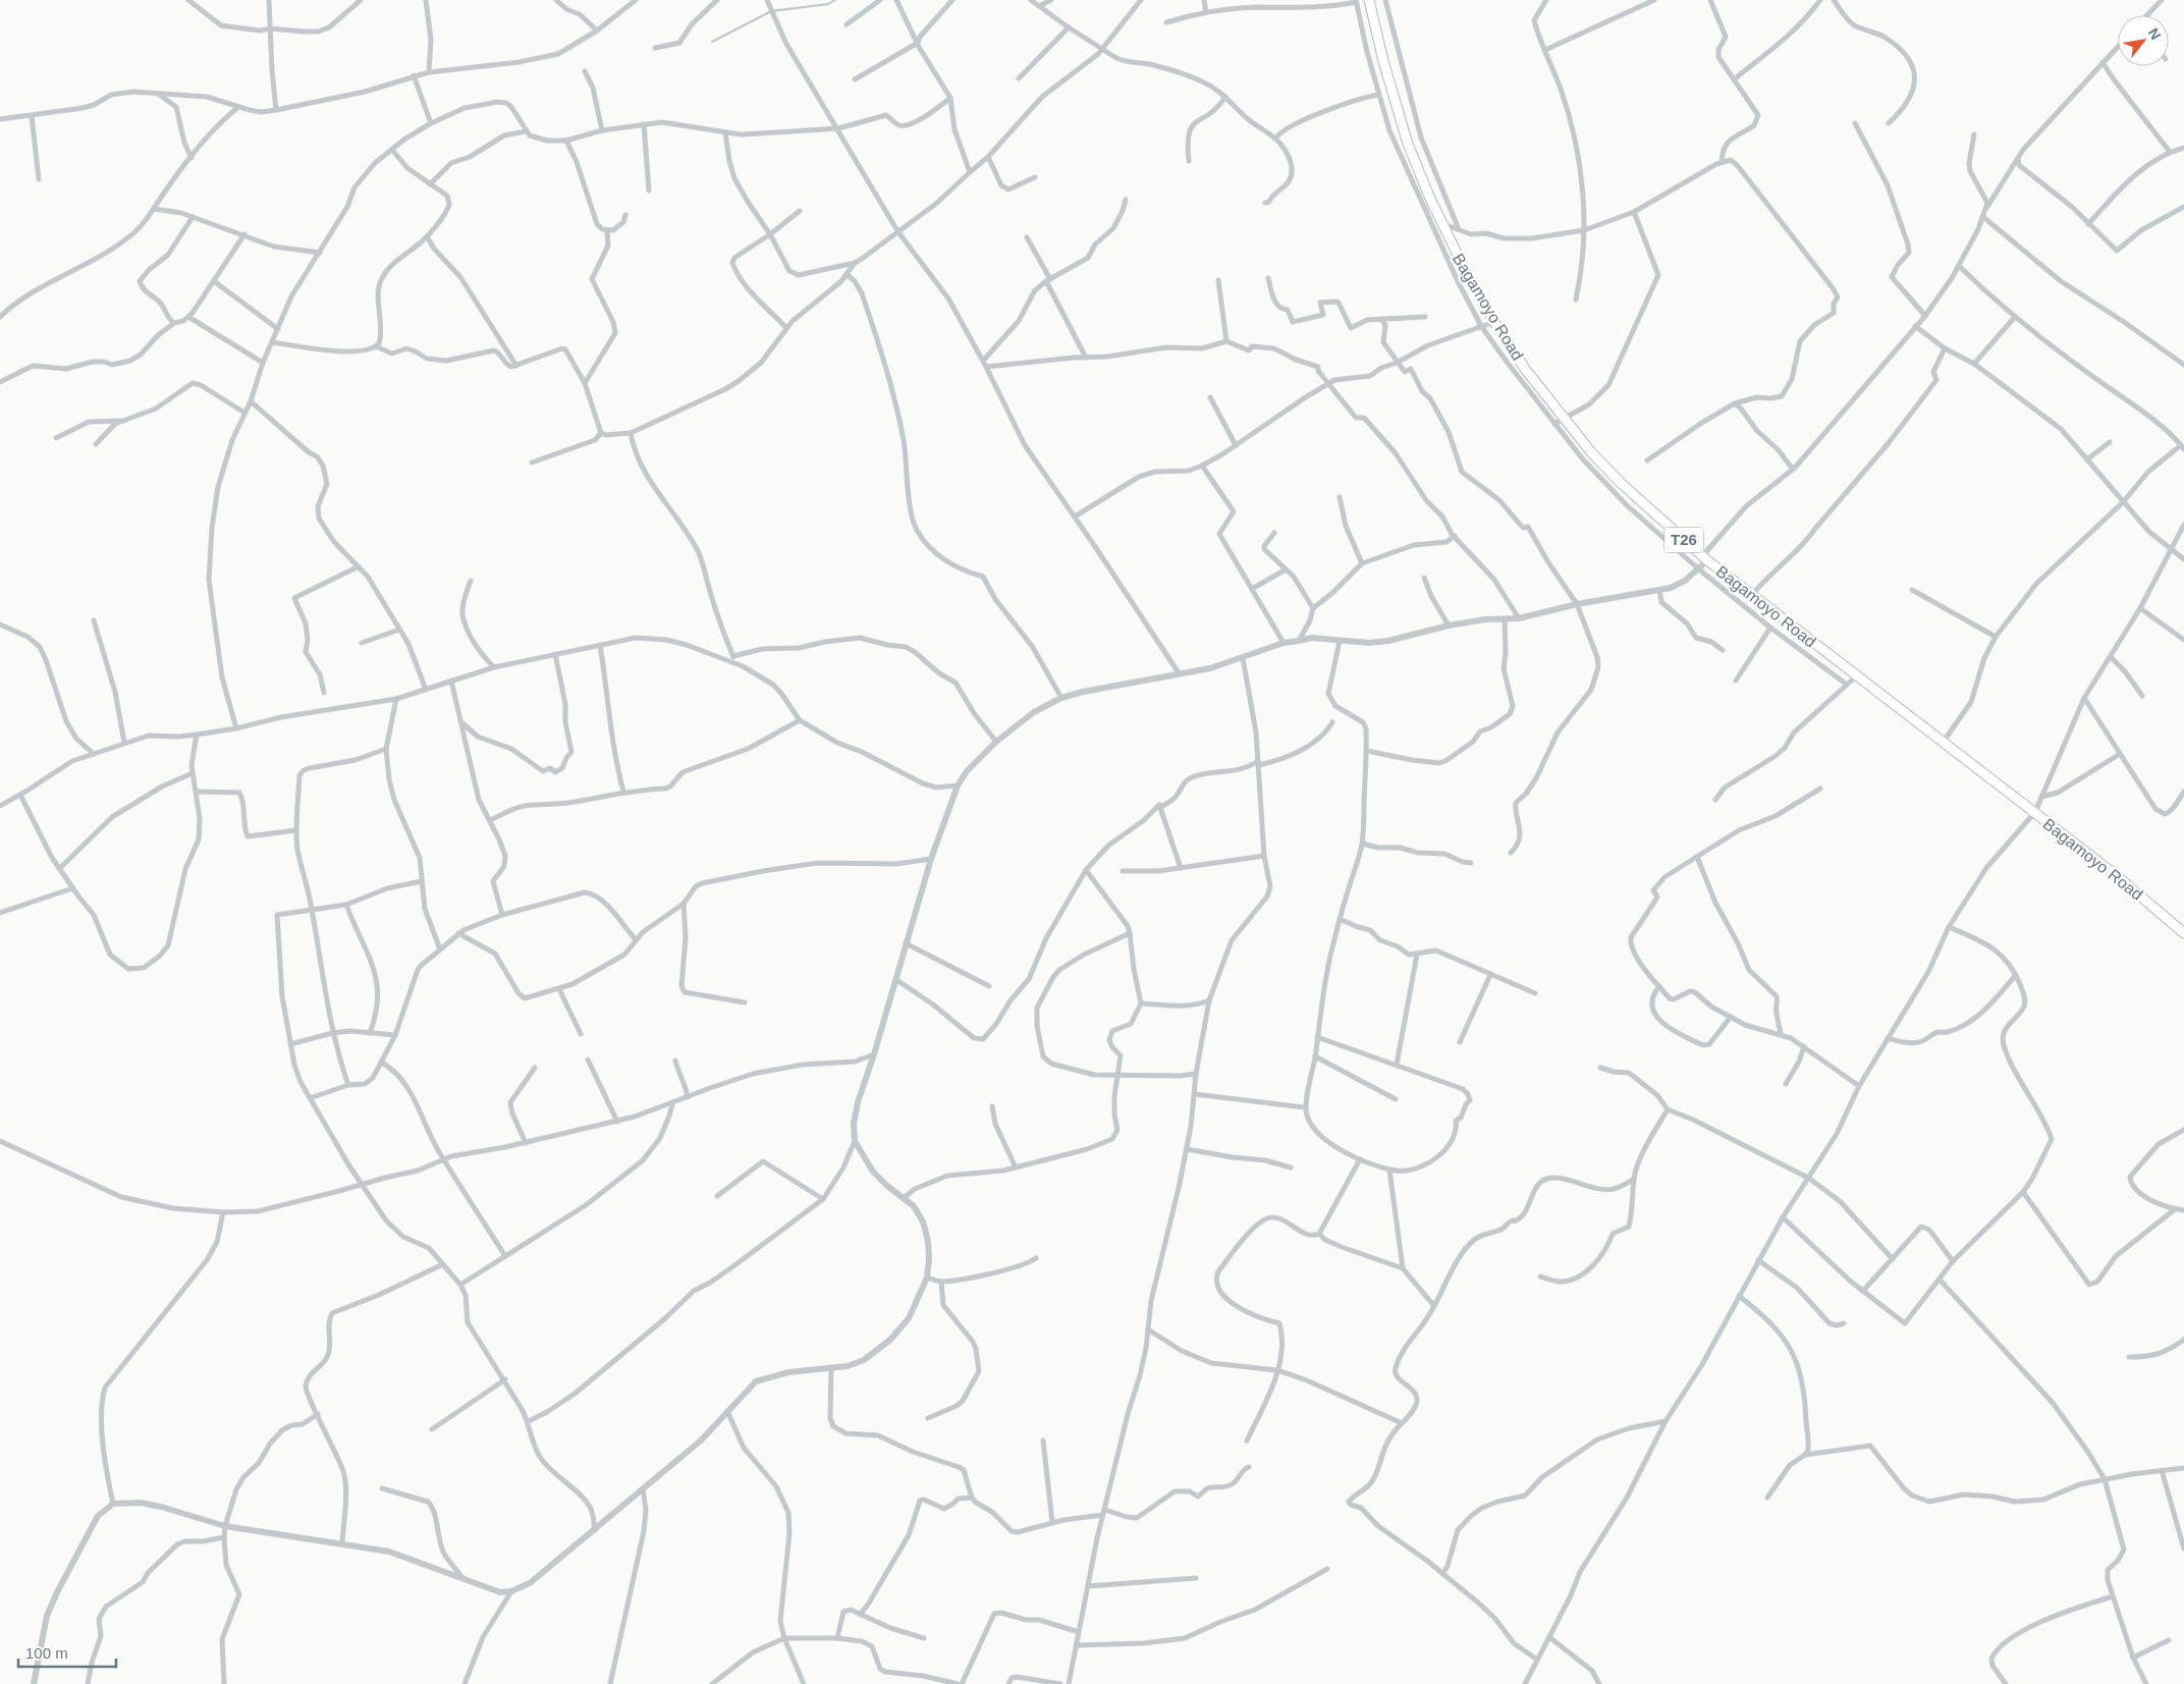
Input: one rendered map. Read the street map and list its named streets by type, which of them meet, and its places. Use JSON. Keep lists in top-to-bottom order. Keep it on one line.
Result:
{"streets":{"highway":["Bagamoyo Road","T26"]},"scale_bar":"100 m","north":"top right"}
